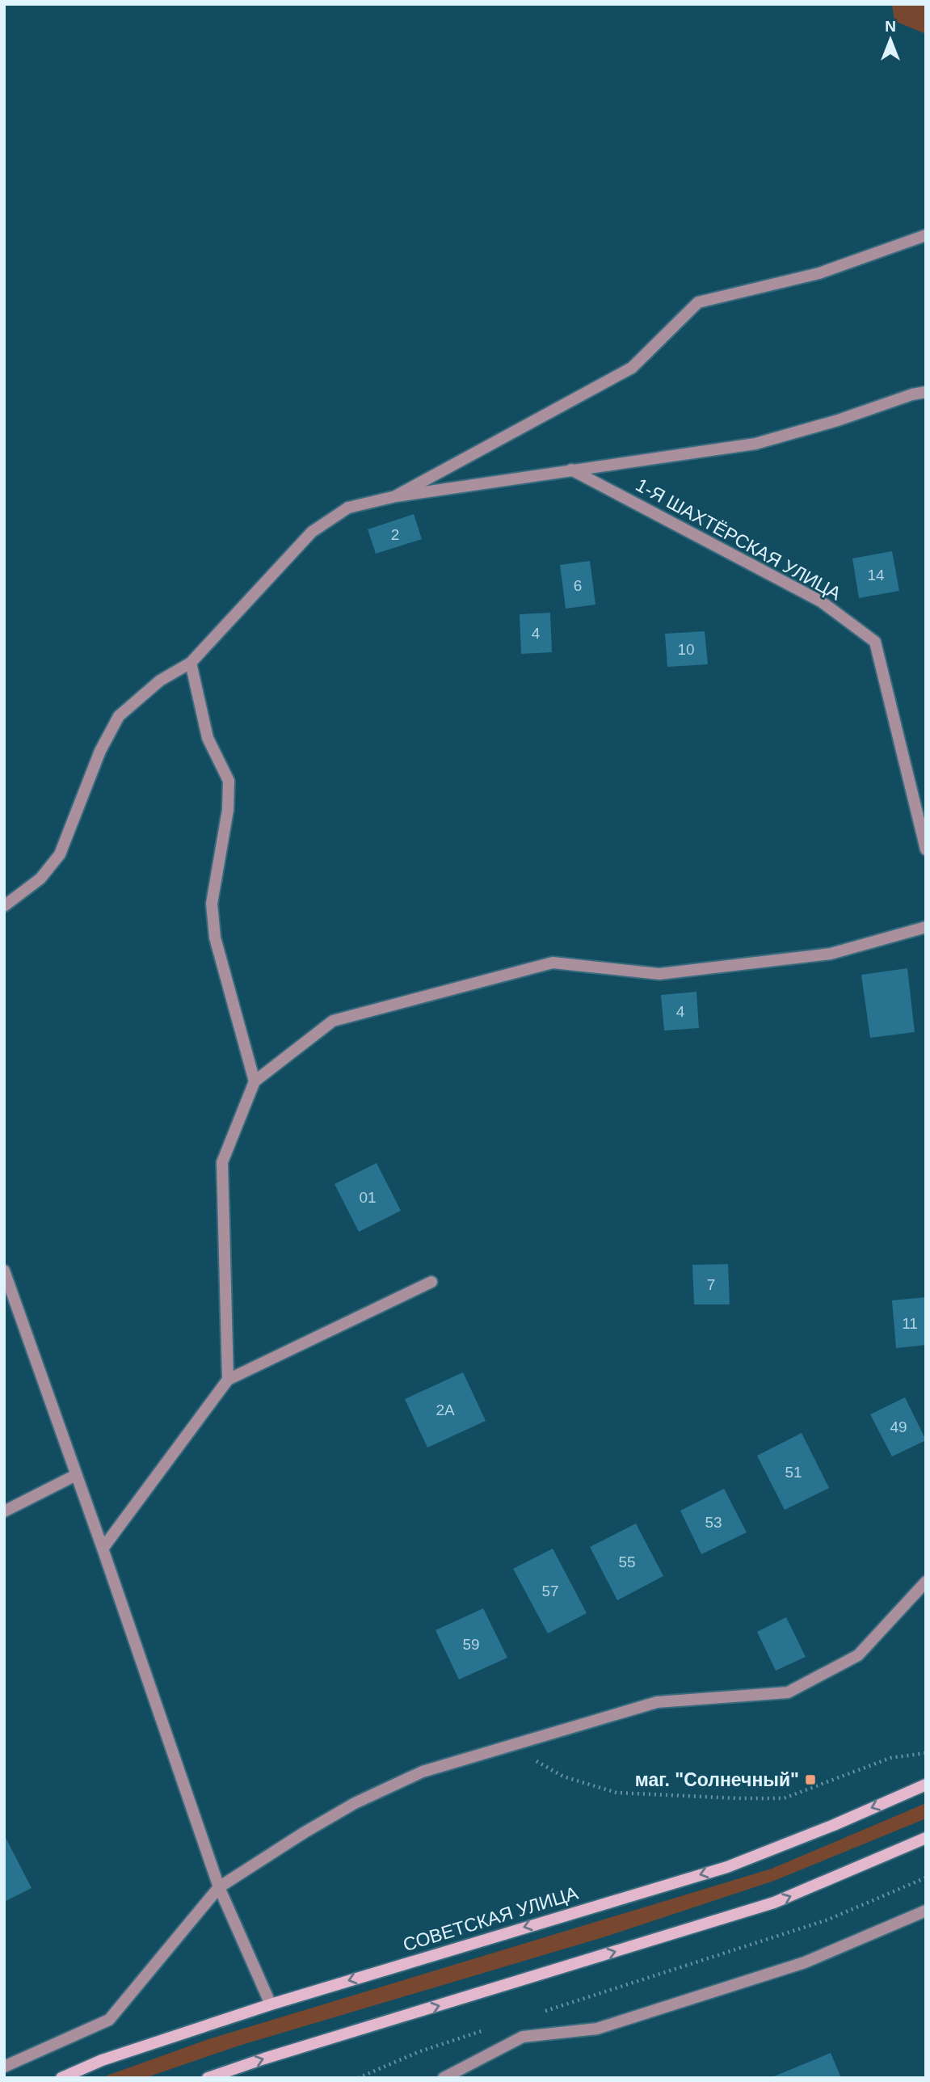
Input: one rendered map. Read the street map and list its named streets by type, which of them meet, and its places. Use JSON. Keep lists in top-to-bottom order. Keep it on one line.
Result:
{"streets":{"main road":["СОВЕТСКАЯ УЛИЦА"],"street":["1-Я ШАХТЁРСКАЯ УЛИЦА"]},"places":{"transit":["маг. \"Солнечный\""]},"house_numbers":["2","14","6","4","10","4","01","7","11","2А","49","51","53","55","57","59"],"north":"top"}
